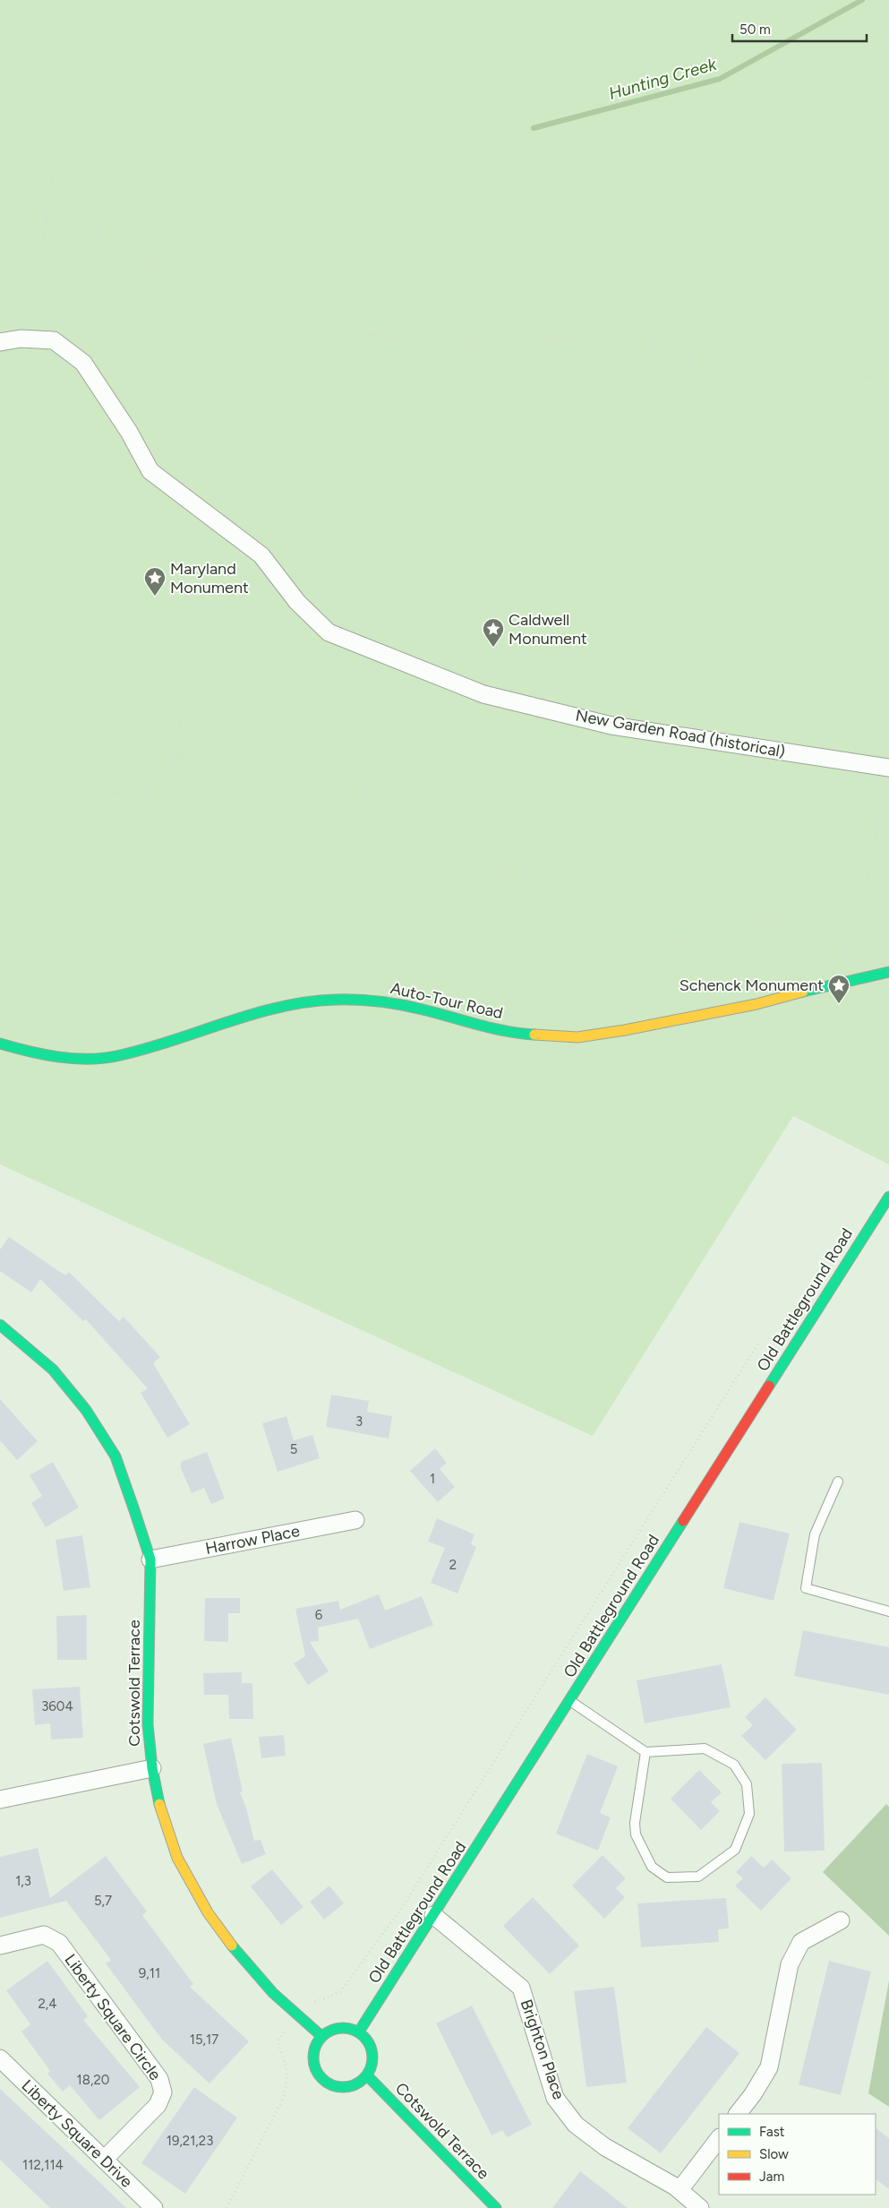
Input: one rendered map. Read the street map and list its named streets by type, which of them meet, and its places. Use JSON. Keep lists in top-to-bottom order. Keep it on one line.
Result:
{"streets":{"street":["New Garden Road (historical)","Auto-Tour Road","Old Battleground Road","Harrow Place","Cotswold Terrace","Liberty Square Circle","Brighton Place","Liberty Square Drive"]},"crossings":[["Old Battleground Road","Cotswold Terrace"],["Old Battleground Road","Brighton Place"],["Harrow Place","Cotswold Terrace"],["Liberty Square Circle","Liberty Square Drive"]],"water":["Hunting Creek"],"places":{"place":["Maryland Monument","Caldwell Monument","Schenck Monument"]},"house_numbers":["3","5","1","2","6","3604","1,3","5,7","9,11","2,4","15,17","18,20","19,21,23","112,114"],"legend":["Fast","Slow","Jam"],"scale_bar":"50 m"}
